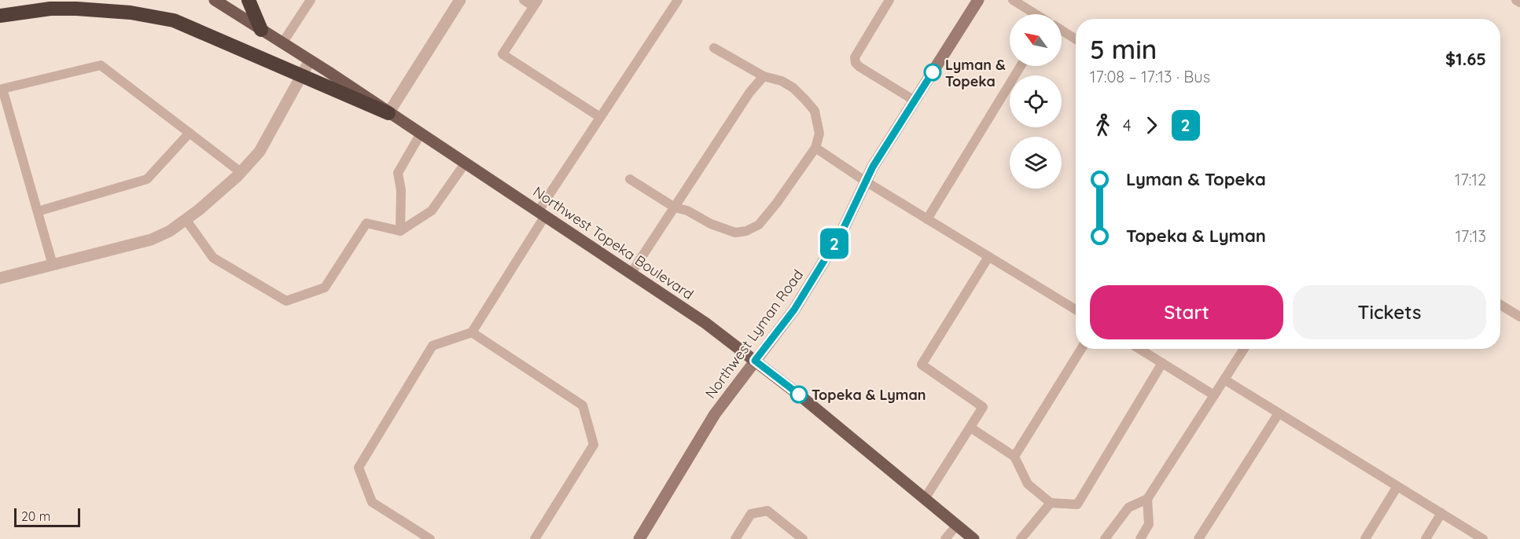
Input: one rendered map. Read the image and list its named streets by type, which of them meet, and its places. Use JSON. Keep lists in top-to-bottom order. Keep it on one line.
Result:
{"streets":{"main road":["Northwest Topeka Boulevard"],"street":["Northwest Lyman Road"]},"crossings":[["Northwest Topeka Boulevard","Northwest Lyman Road"]],"places":["Lyman & Topeka","Topeka & Lyman"],"lines":["bus line 2"],"scale_bar":"20 m","north":"top left","page":{"on_map":"2","heading":["5 min","17:08 – 17:13 · Bus","$1.65"],"legs":["4","2"],"list":[{"name":"Lyman & Topeka","value":"17:12"},{"name":"Topeka & Lyman","value":"17:13"}],"buttons":["Start","Tickets"],"scale":"20 m"}}
